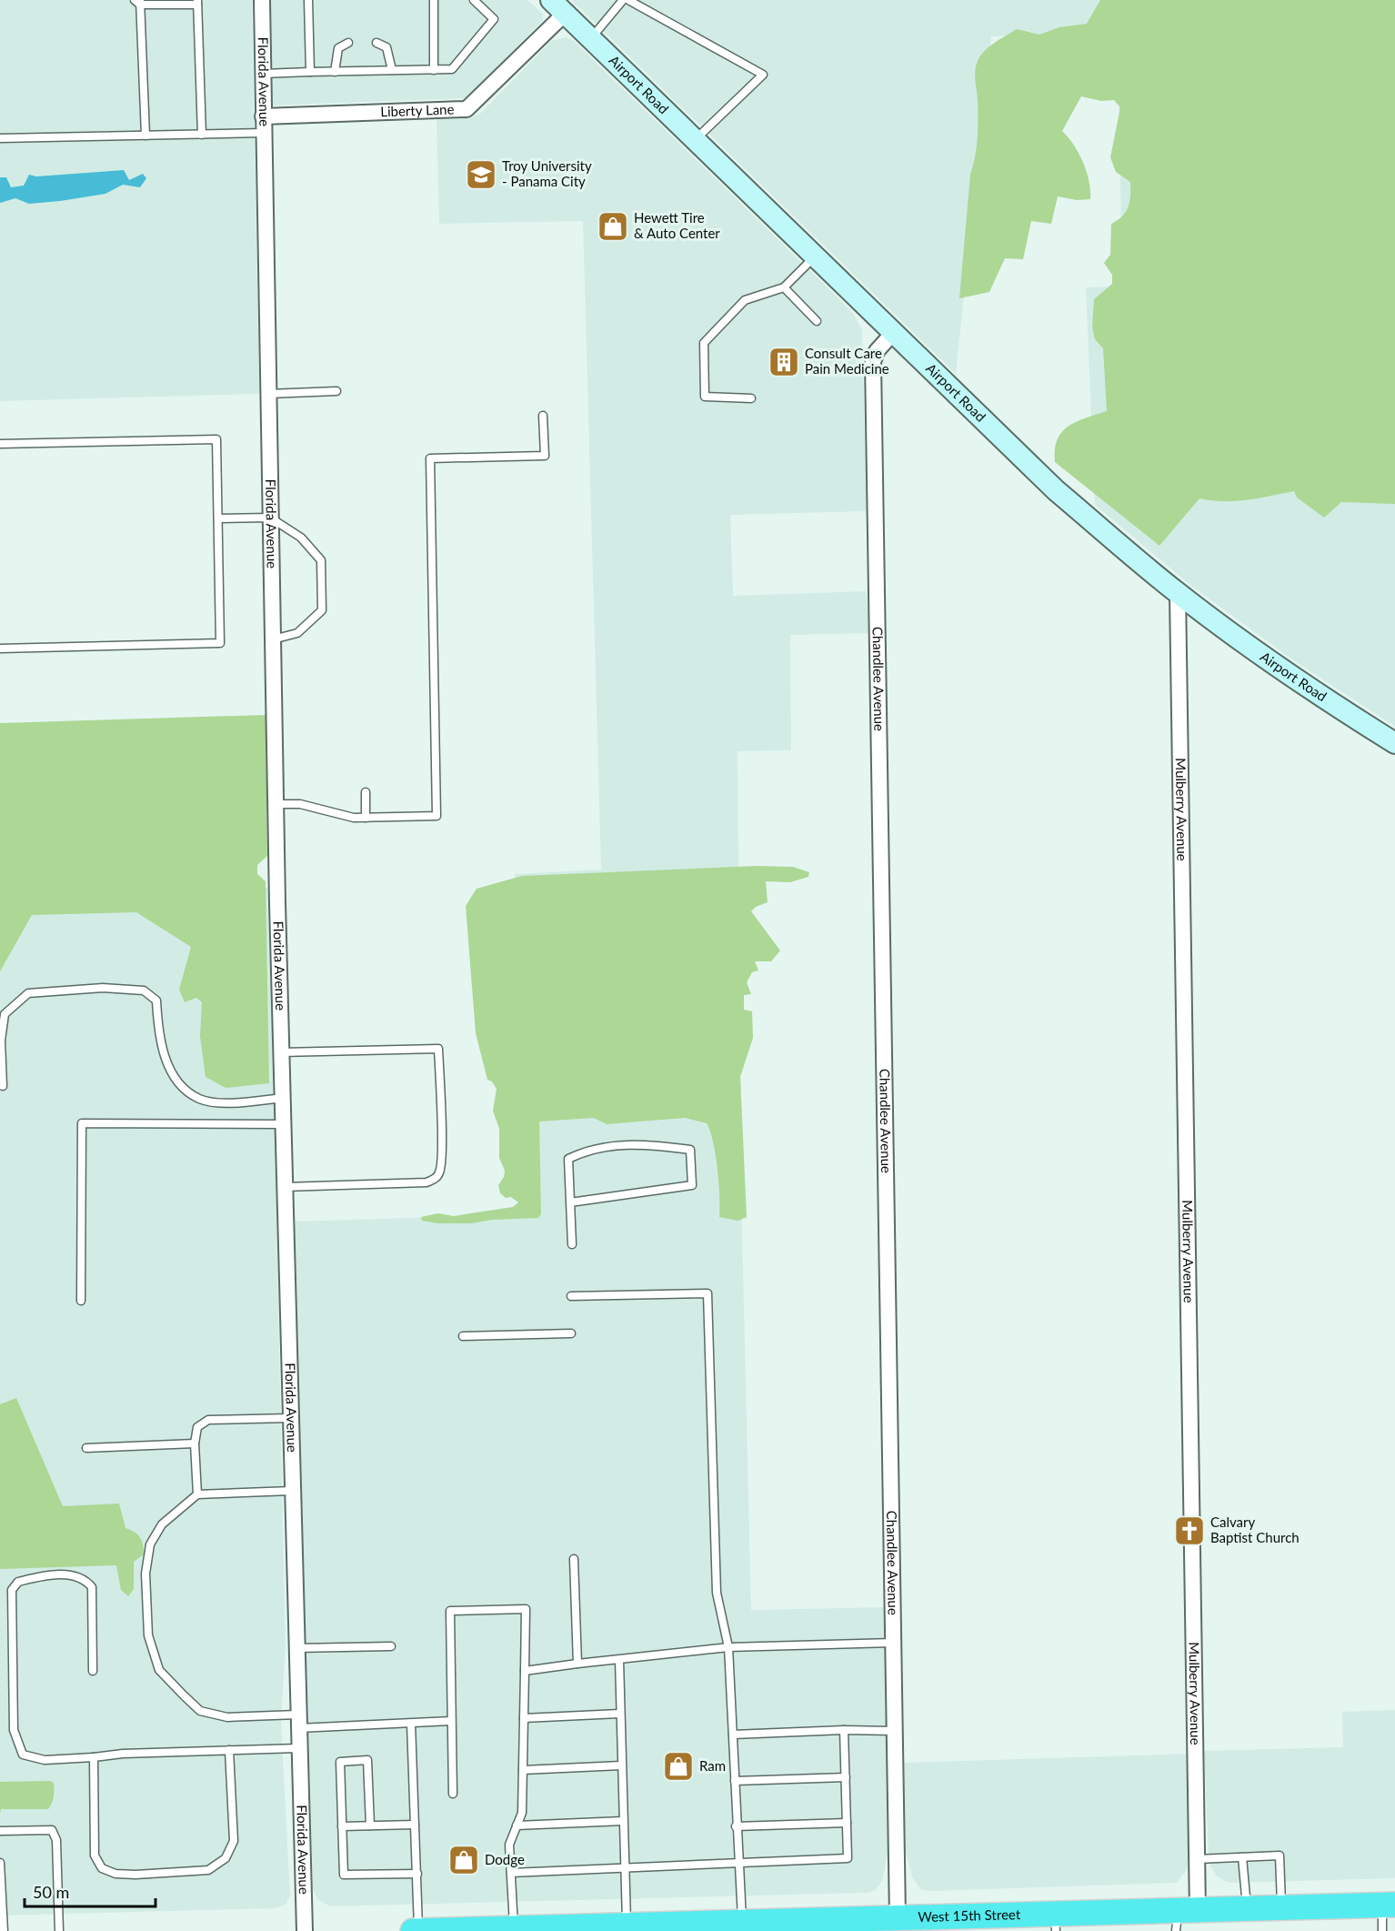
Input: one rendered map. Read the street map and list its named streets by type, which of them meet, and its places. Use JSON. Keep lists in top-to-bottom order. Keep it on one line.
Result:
{"streets":{"highway":["West 15th Street"],"main road":["Airport Road"],"street":["Florida Avenue","Liberty Lane","Chandlee Avenue","Mulberry Avenue"]},"crossings":[["Florida Avenue","Liberty Lane"],["Airport Road","Liberty Lane"],["Airport Road","Chandlee Avenue"],["Airport Road","Mulberry Avenue"],["Chandlee Avenue","West 15th Street"],["Mulberry Avenue","West 15th Street"]],"places":{"school or university":["Troy University - Panama City"],"shop":["Hewett Tire & Auto Center","Ram","Dodge"],"building":["Consult Care Pain Medicine"],"church":["Calvary Baptist Church"]},"scale_bar":"50 m"}
